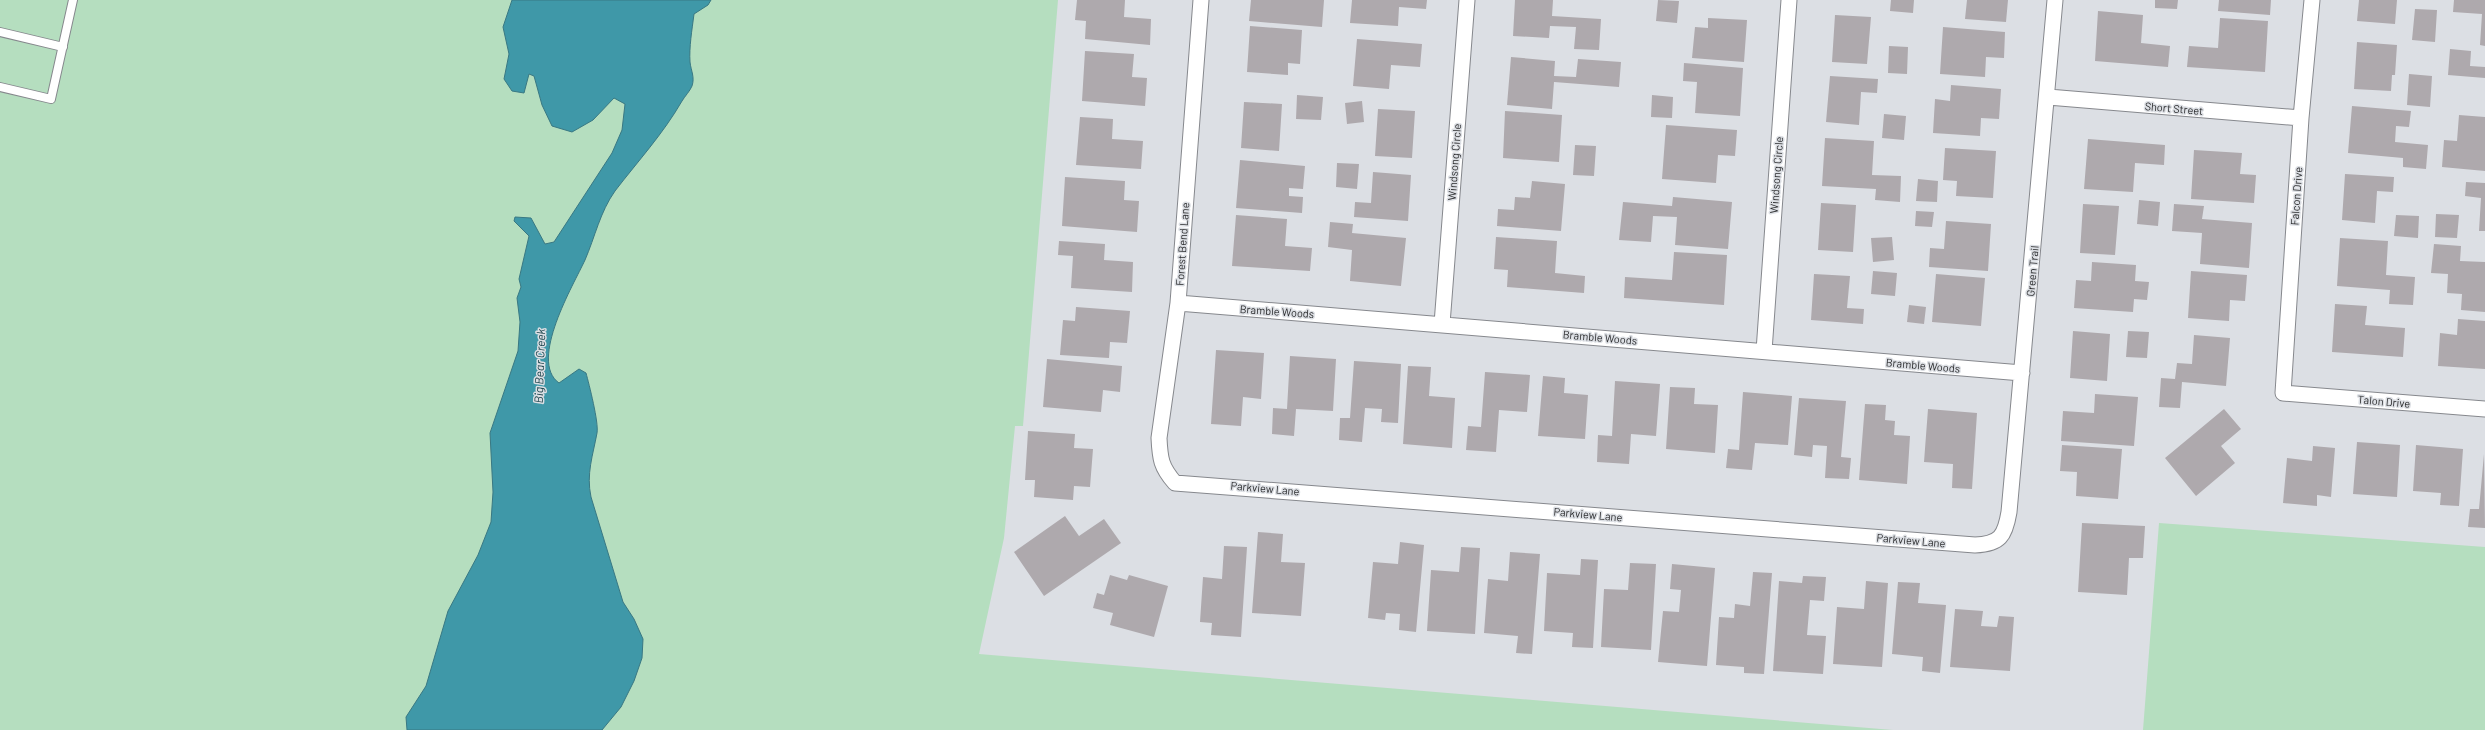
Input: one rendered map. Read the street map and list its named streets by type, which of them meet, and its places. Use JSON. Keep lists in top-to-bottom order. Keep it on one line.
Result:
{"streets":{"street":["Short Street","Windsong Circle","Falcon Drive","Forest Bend Lane","Green Trail","Bramble Woods","Talon Drive","Parkview Lane"]},"crossings":[["Short Street","Falcon Drive"],["Short Street","Green Trail"],["Windsong Circle","Bramble Woods"],["Falcon Drive","Talon Drive"],["Forest Bend Lane","Bramble Woods"],["Forest Bend Lane","Parkview Lane"],["Green Trail","Bramble Woods"],["Green Trail","Parkview Lane"]],"water":["Big Bear Creek"]}
